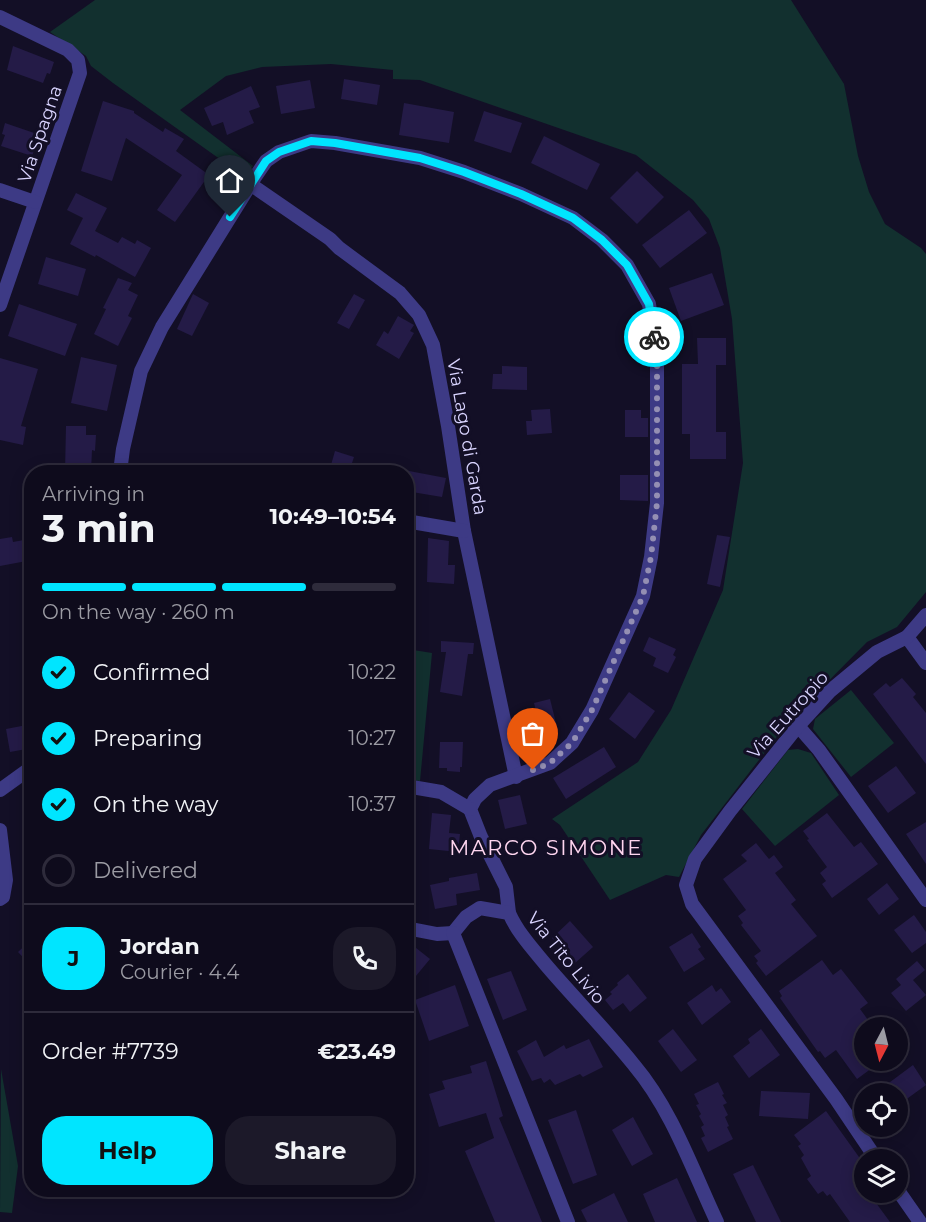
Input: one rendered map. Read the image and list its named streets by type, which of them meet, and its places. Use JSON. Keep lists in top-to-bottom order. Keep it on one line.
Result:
{"streets":{"street":["Via Spagna","Via Lago di Garda","Via Eutropio","Via Tito Livio"]},"districts":["MARCO SIMONE"],"north":"bottom","page":{"heading":["3 min","Arriving in","10:49–10:54"],"panel":["Jordan","Courier · 4.4","Order #7739","€23.49"],"bar":"On the way · 260 m","list":[["Confirmed","10:22"],["Preparing","10:27"],["On the way","10:37"],"Delivered"],"round":"J","buttons":["Help","Share"]}}
